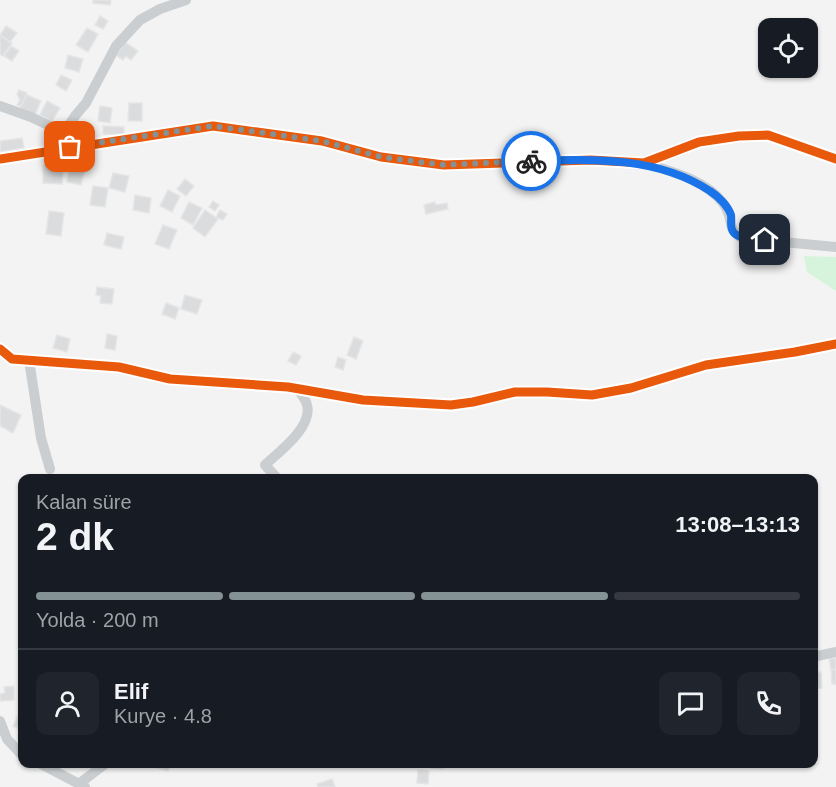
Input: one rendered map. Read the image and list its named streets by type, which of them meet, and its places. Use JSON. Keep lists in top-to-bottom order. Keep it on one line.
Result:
{"page":{"heading":["2 dk","Kalan süre","13:08–13:13"],"panel":["Elif","Kurye · 4.8"],"bar":"Yolda · 200 m"}}
